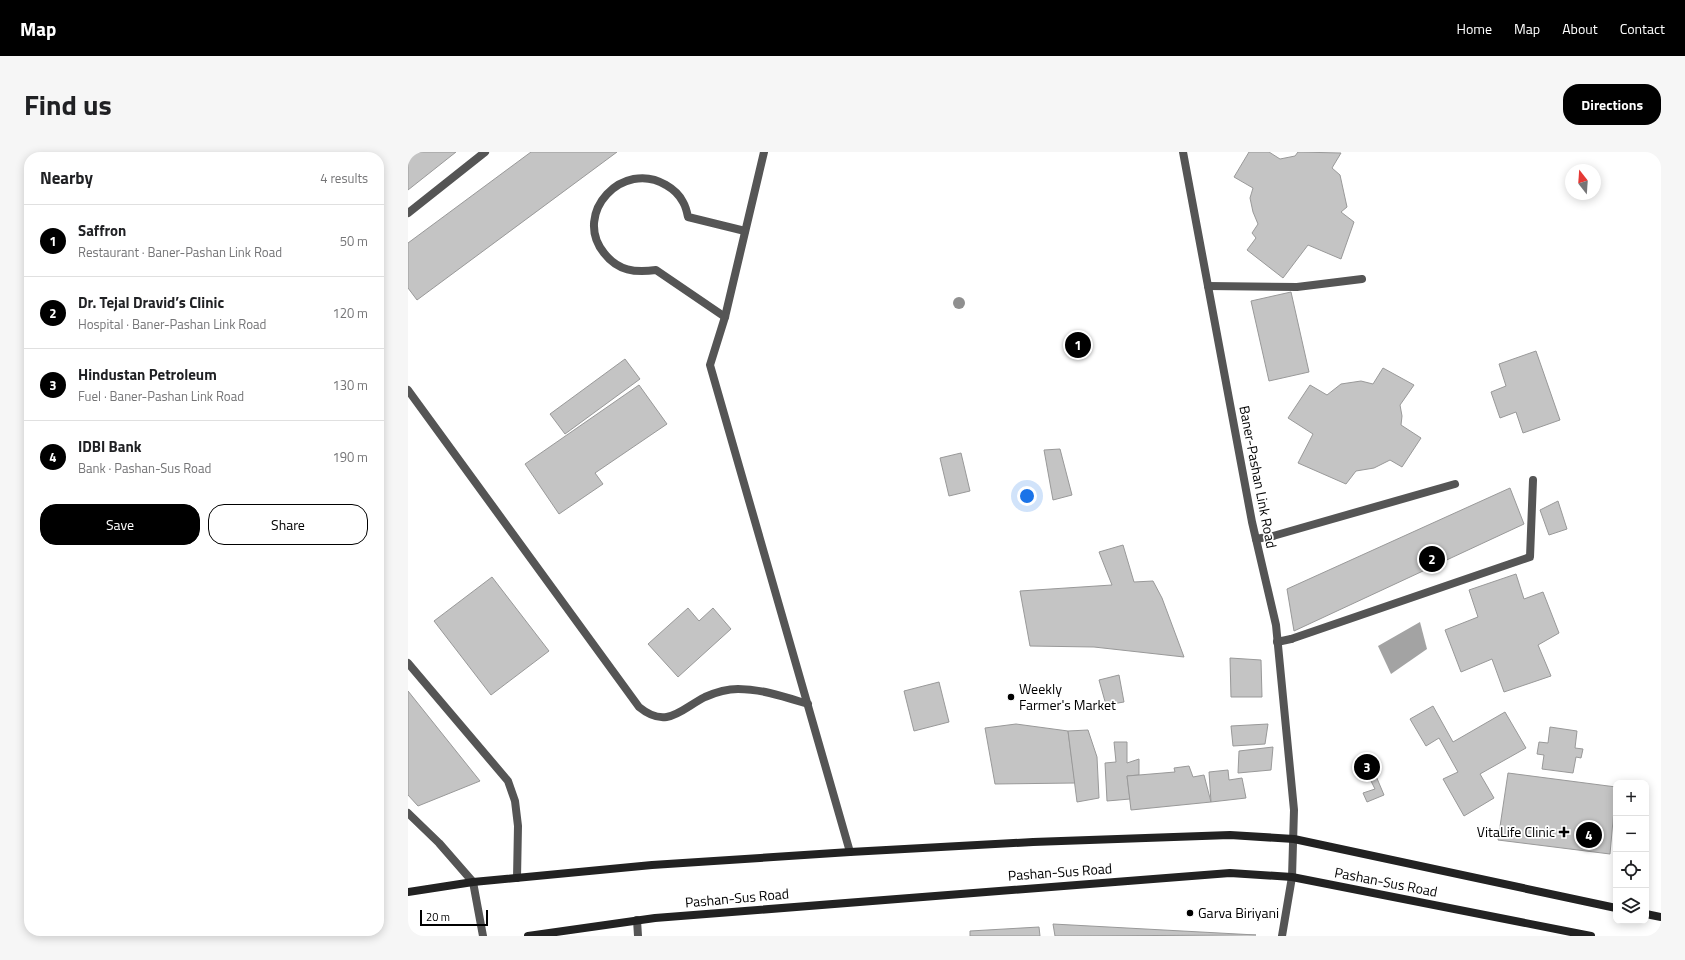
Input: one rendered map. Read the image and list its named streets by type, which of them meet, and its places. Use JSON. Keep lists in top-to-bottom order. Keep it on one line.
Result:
{"streets":{"main road":["Pashan-Sus Road"],"street":["Baner-Pashan Link Road"]},"crossings":[["Baner-Pashan Link Road","Pashan-Sus Road"]],"places":{"other":["Weekly Farmer's Market","Garva Biriyani"],"health":["VitaLife Clinic"]},"scale_bar":"20 m","north":"top","page":{"header":"Map","nav":["Home","Map","About","Contact"],"title":"Find us","buttons":["Directions",["Save","Share"]],"heading":["Nearby","4 results"],"list":[{"mark":"1","name":"Saffron","note":"Restaurant · Baner-Pashan Link Road","value":"50 m"},{"mark":"2","name":"Dr. Tejal Dravid’s Clinic","note":"Hospital · Baner-Pashan Link Road","value":"120 m"},{"mark":"3","name":"Hindustan Petroleum","note":"Fuel · Baner-Pashan Link Road","value":"130 m"},{"mark":"4","name":"IDBI Bank","note":"Bank · Pashan-Sus Road","value":"190 m"}],"pins":["1","2","3","4"],"map_buttons":["+","−"],"scale":"20 m"}}
